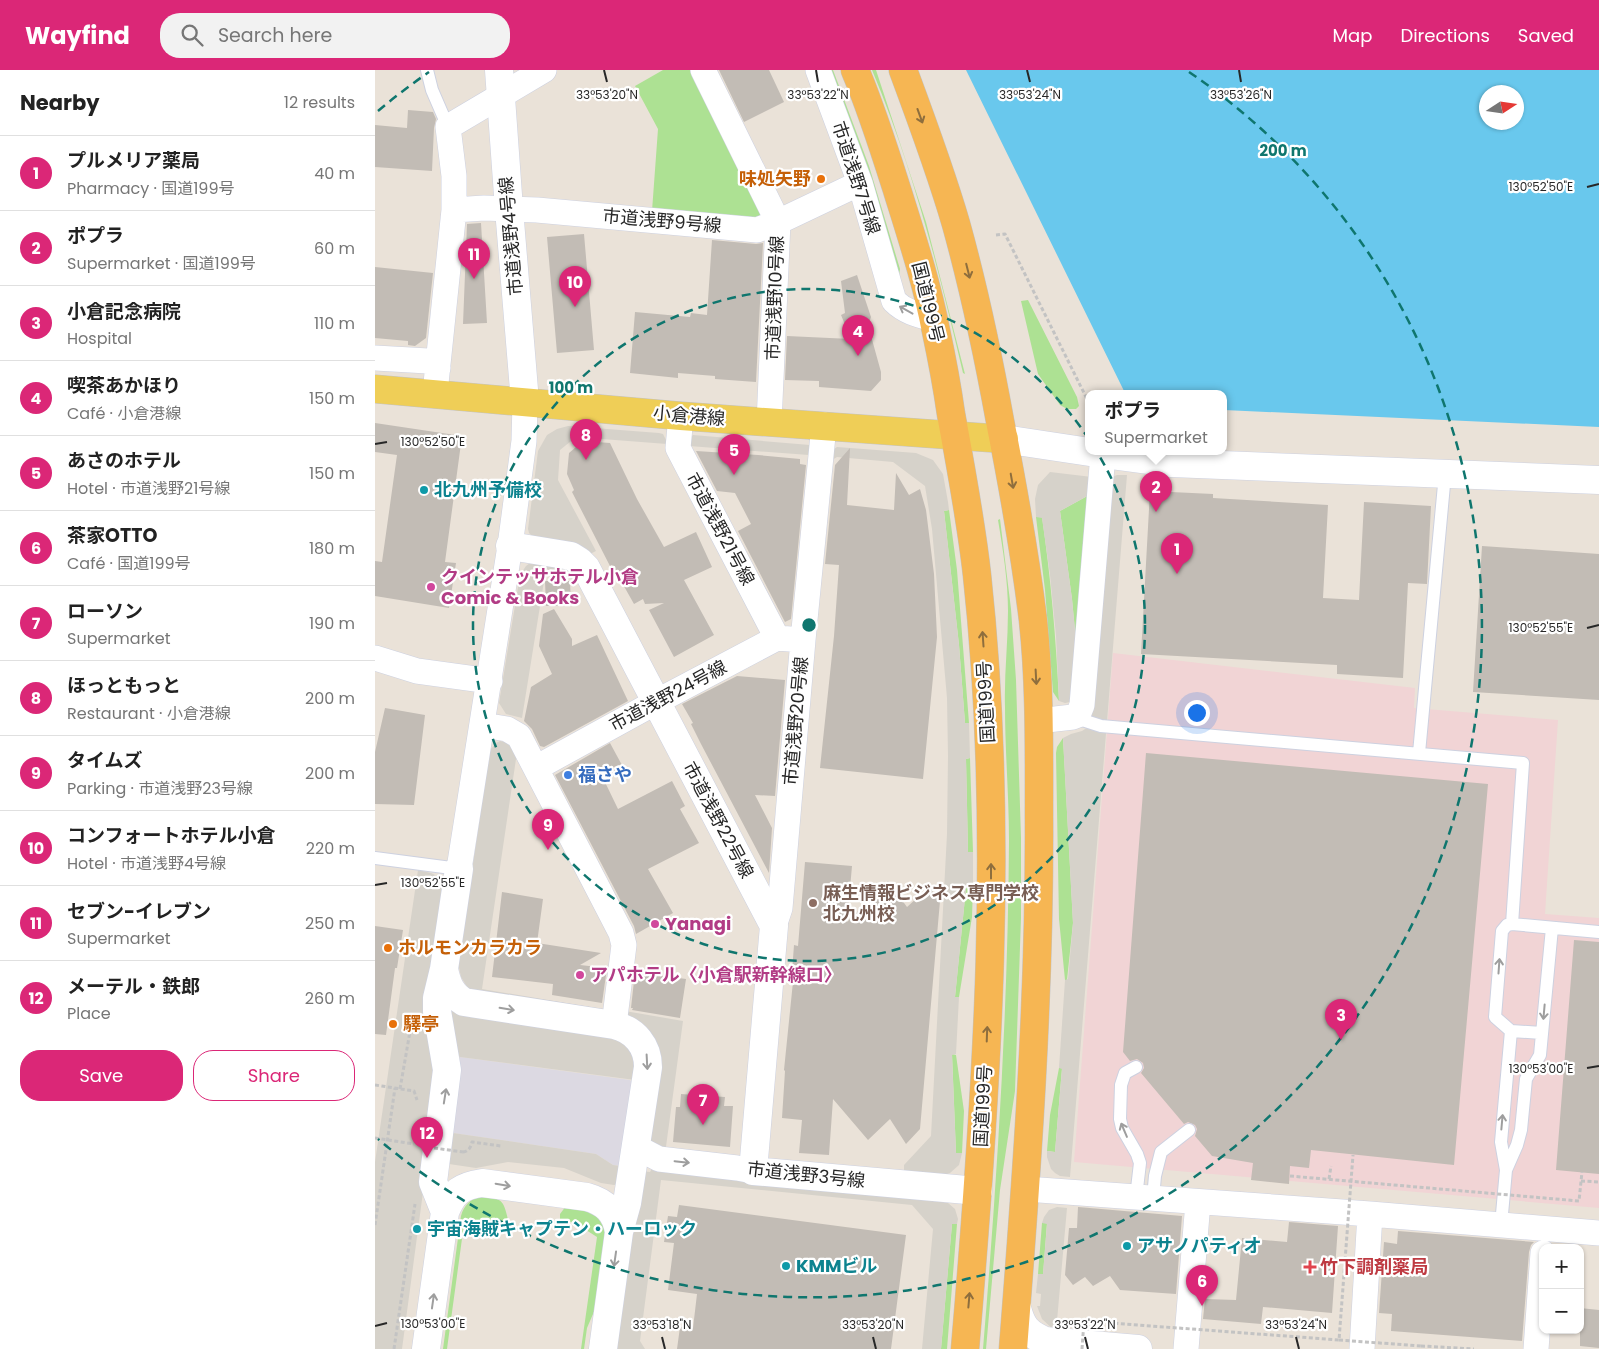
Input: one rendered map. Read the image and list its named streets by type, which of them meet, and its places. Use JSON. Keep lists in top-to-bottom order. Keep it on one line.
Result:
{"streets":{"highway":["国道199号"],"main road":["小倉港線"],"street":["市道浅野7号線","市道浅野9号線","市道浅野4号線","市道浅野10号線","市道浅野21号線","市道浅野24号線","市道浅野20号線","市道浅野22号線","市道浅野3号線"]},"crossings":[["市道浅野7号線","市道浅野9号線"],["市道浅野7号線","国道199号"],["市道浅野9号線","市道浅野4号線"],["市道浅野9号線","市道浅野10号線"],["市道浅野4号線","小倉港線"],["市道浅野10号線","小倉港線"],["国道199号","小倉港線"],["国道199号","市道浅野3号線"],["小倉港線","市道浅野21号線"],["小倉港線","市道浅野20号線"],["市道浅野21号線","市道浅野24号線"],["市道浅野24号線","市道浅野22号線"],["市道浅野20号線","市道浅野22号線"]],"places":{"other":["味処矢野","北九州予備校","クインテッサホテル小倉 Comic & Books","福さや","麻生情報ビジネス専門学校 北九州校","Yanagi","ホルモンカラカラ","アパホテル〈小倉駅新幹線口〉","驛亭","宇宙海賊キャプテン・ハーロック","アサノパティオ","KMMビル"],"health":["竹下調剤薬局"]},"north":"right","page":{"header":"Wayfind","search":"Search here","nav":["Map","Directions","Saved"],"heading":["Nearby","12 results"],"list":[{"mark":"1","name":"プルメリア薬局","note":"Pharmacy · 国道199号","value":"40 m"},{"mark":"2","name":"ポプラ","note":"Supermarket · 国道199号","value":"60 m"},{"mark":"3","name":"小倉記念病院","note":"Hospital","value":"110 m"},{"mark":"4","name":"喫茶あかほり","note":"Café · 小倉港線","value":"150 m"},{"mark":"5","name":"あさのホテル","note":"Hotel · 市道浅野21号線","value":"150 m"},{"mark":"6","name":"茶家OTTO","note":"Café · 国道199号","value":"180 m"},{"mark":"7","name":"ローソン","note":"Supermarket","value":"190 m"},{"mark":"8","name":"ほっともっと","note":"Restaurant · 小倉港線","value":"200 m"},{"mark":"9","name":"タイムズ","note":"Parking · 市道浅野23号線","value":"200 m"},{"mark":"10","name":"コンフォートホテル小倉","note":"Hotel · 市道浅野4号線","value":"220 m"},{"mark":"11","name":"セブン-イレブン","note":"Supermarket","value":"250 m"},{"mark":"12","name":"メーテル・鉄郎","note":"Place","value":"260 m"}],"pins":["11","10","4","8","5","2","1","9","3","7","12","6"],"popup":["ポプラ","Supermarket"],"buttons":["Save","Share"],"map_buttons":["+","−"]},"coordinates":["33°53'20\"N","33°53'22\"N","33°53'24\"N","33°53'26\"N","130°52'50\"E","130°52'55\"E","130°53'00\"E","33°53'18\"N"],"rings":["200 m","100 m"]}
